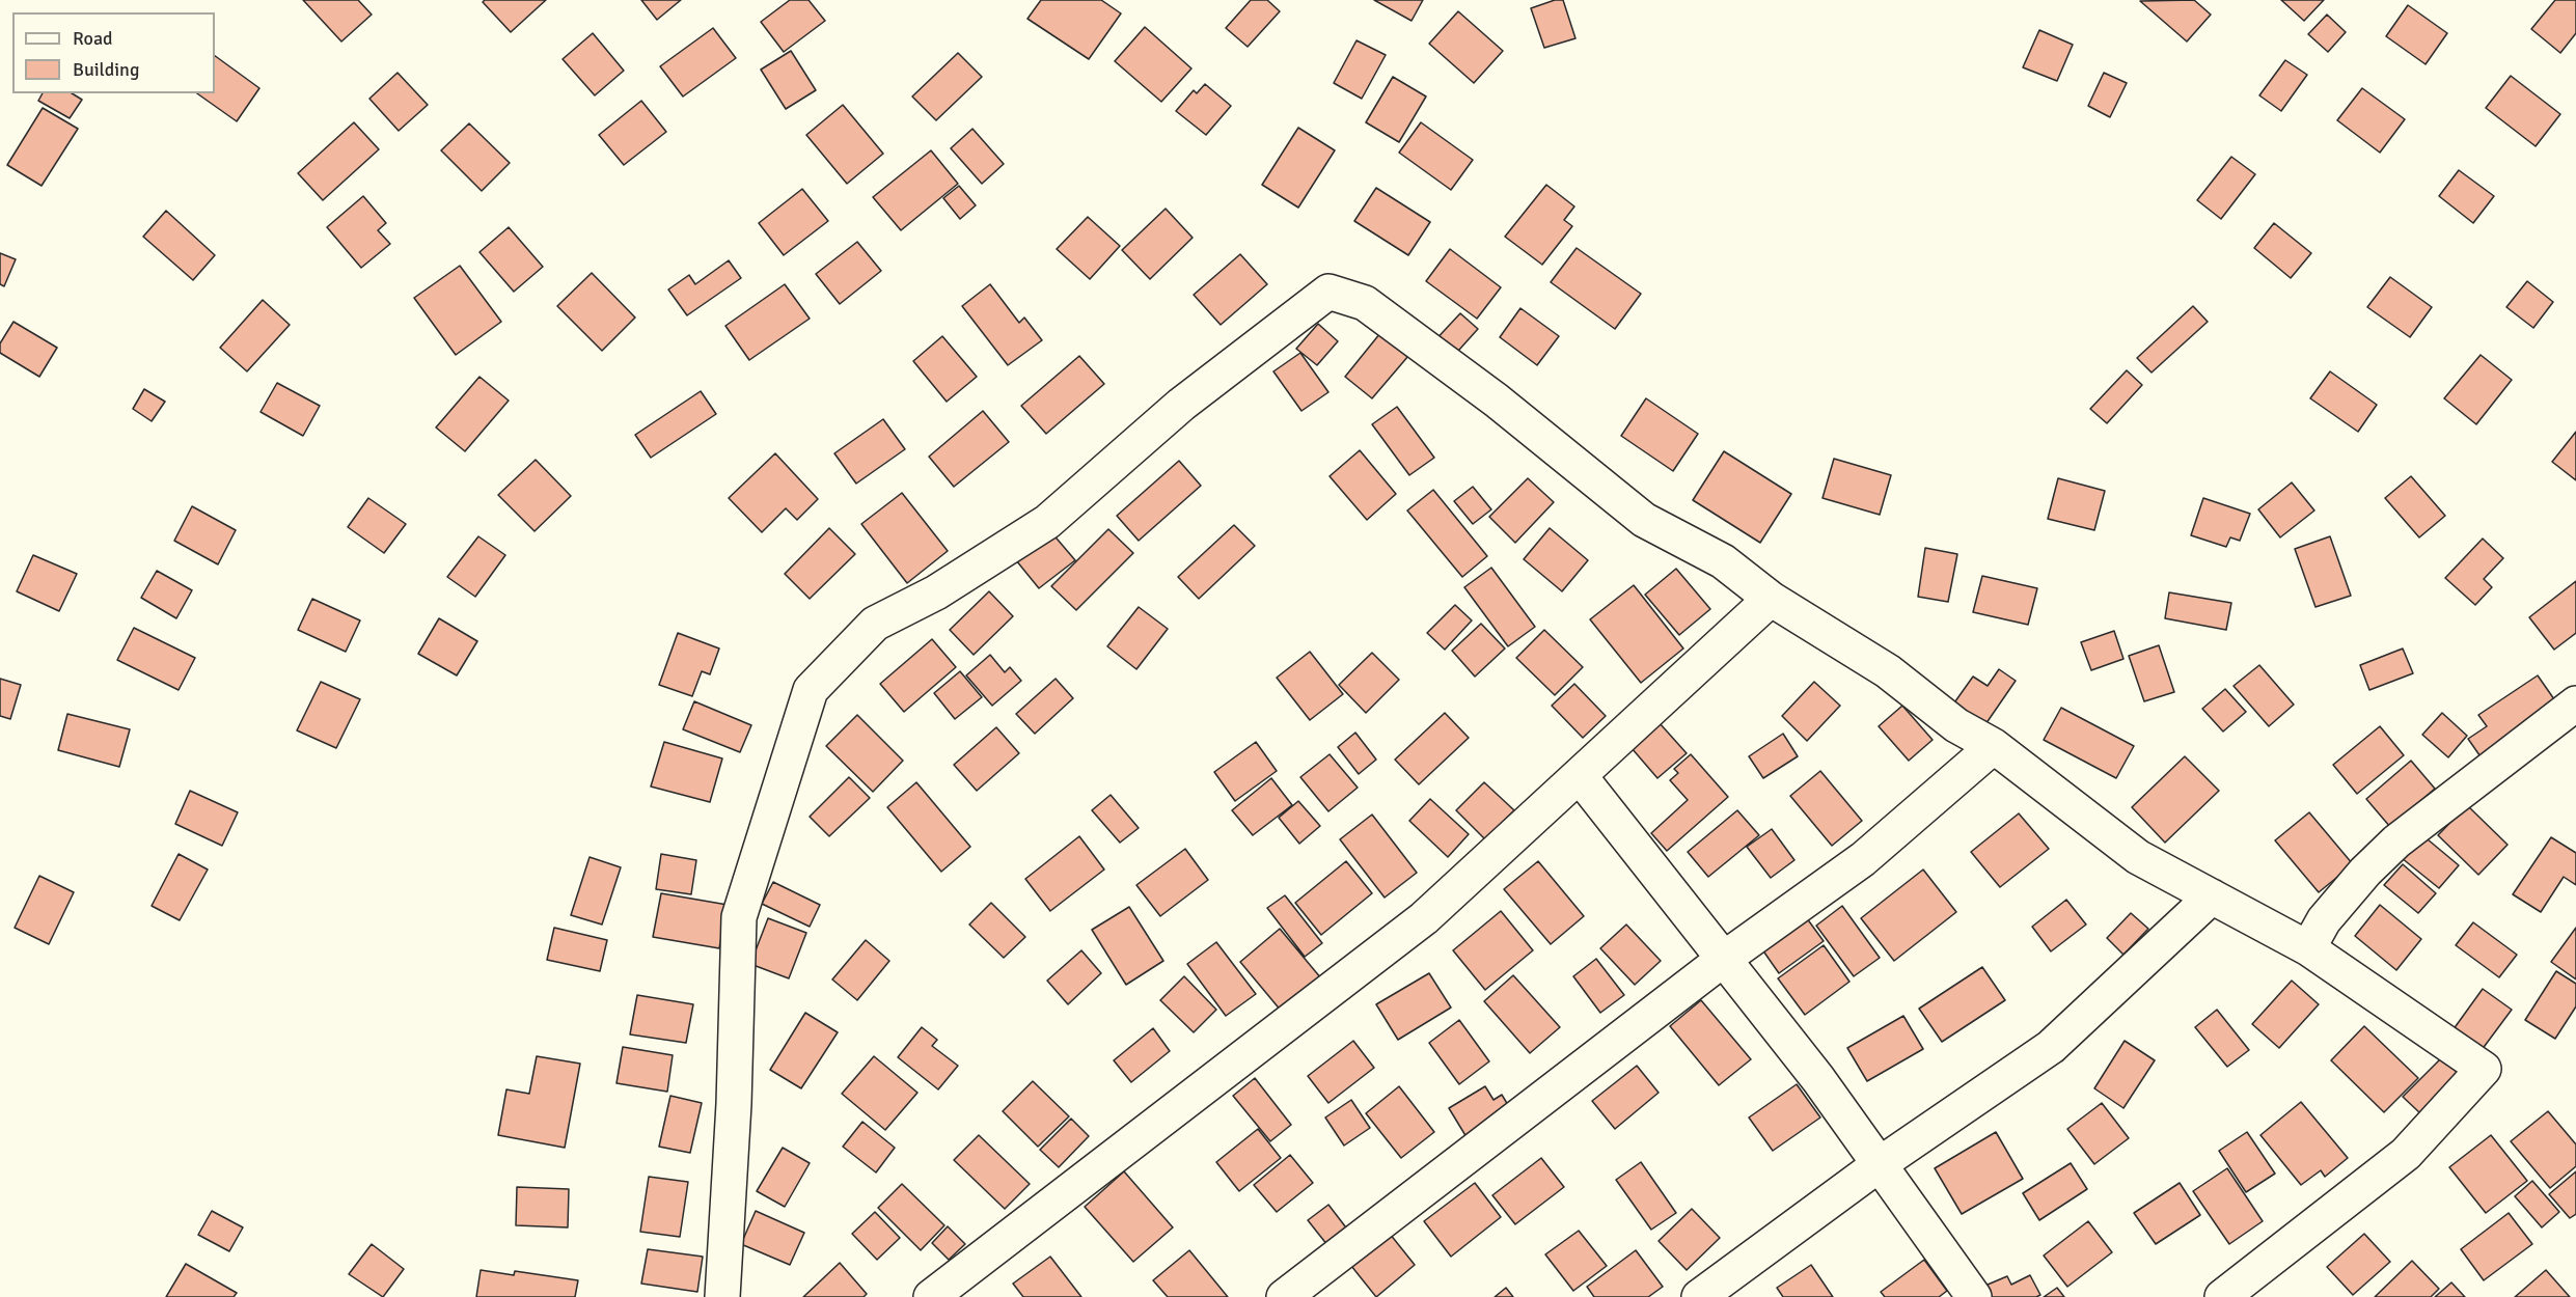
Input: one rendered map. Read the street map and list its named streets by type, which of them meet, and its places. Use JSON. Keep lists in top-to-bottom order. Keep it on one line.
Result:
{"legend":["Road","Building"]}
